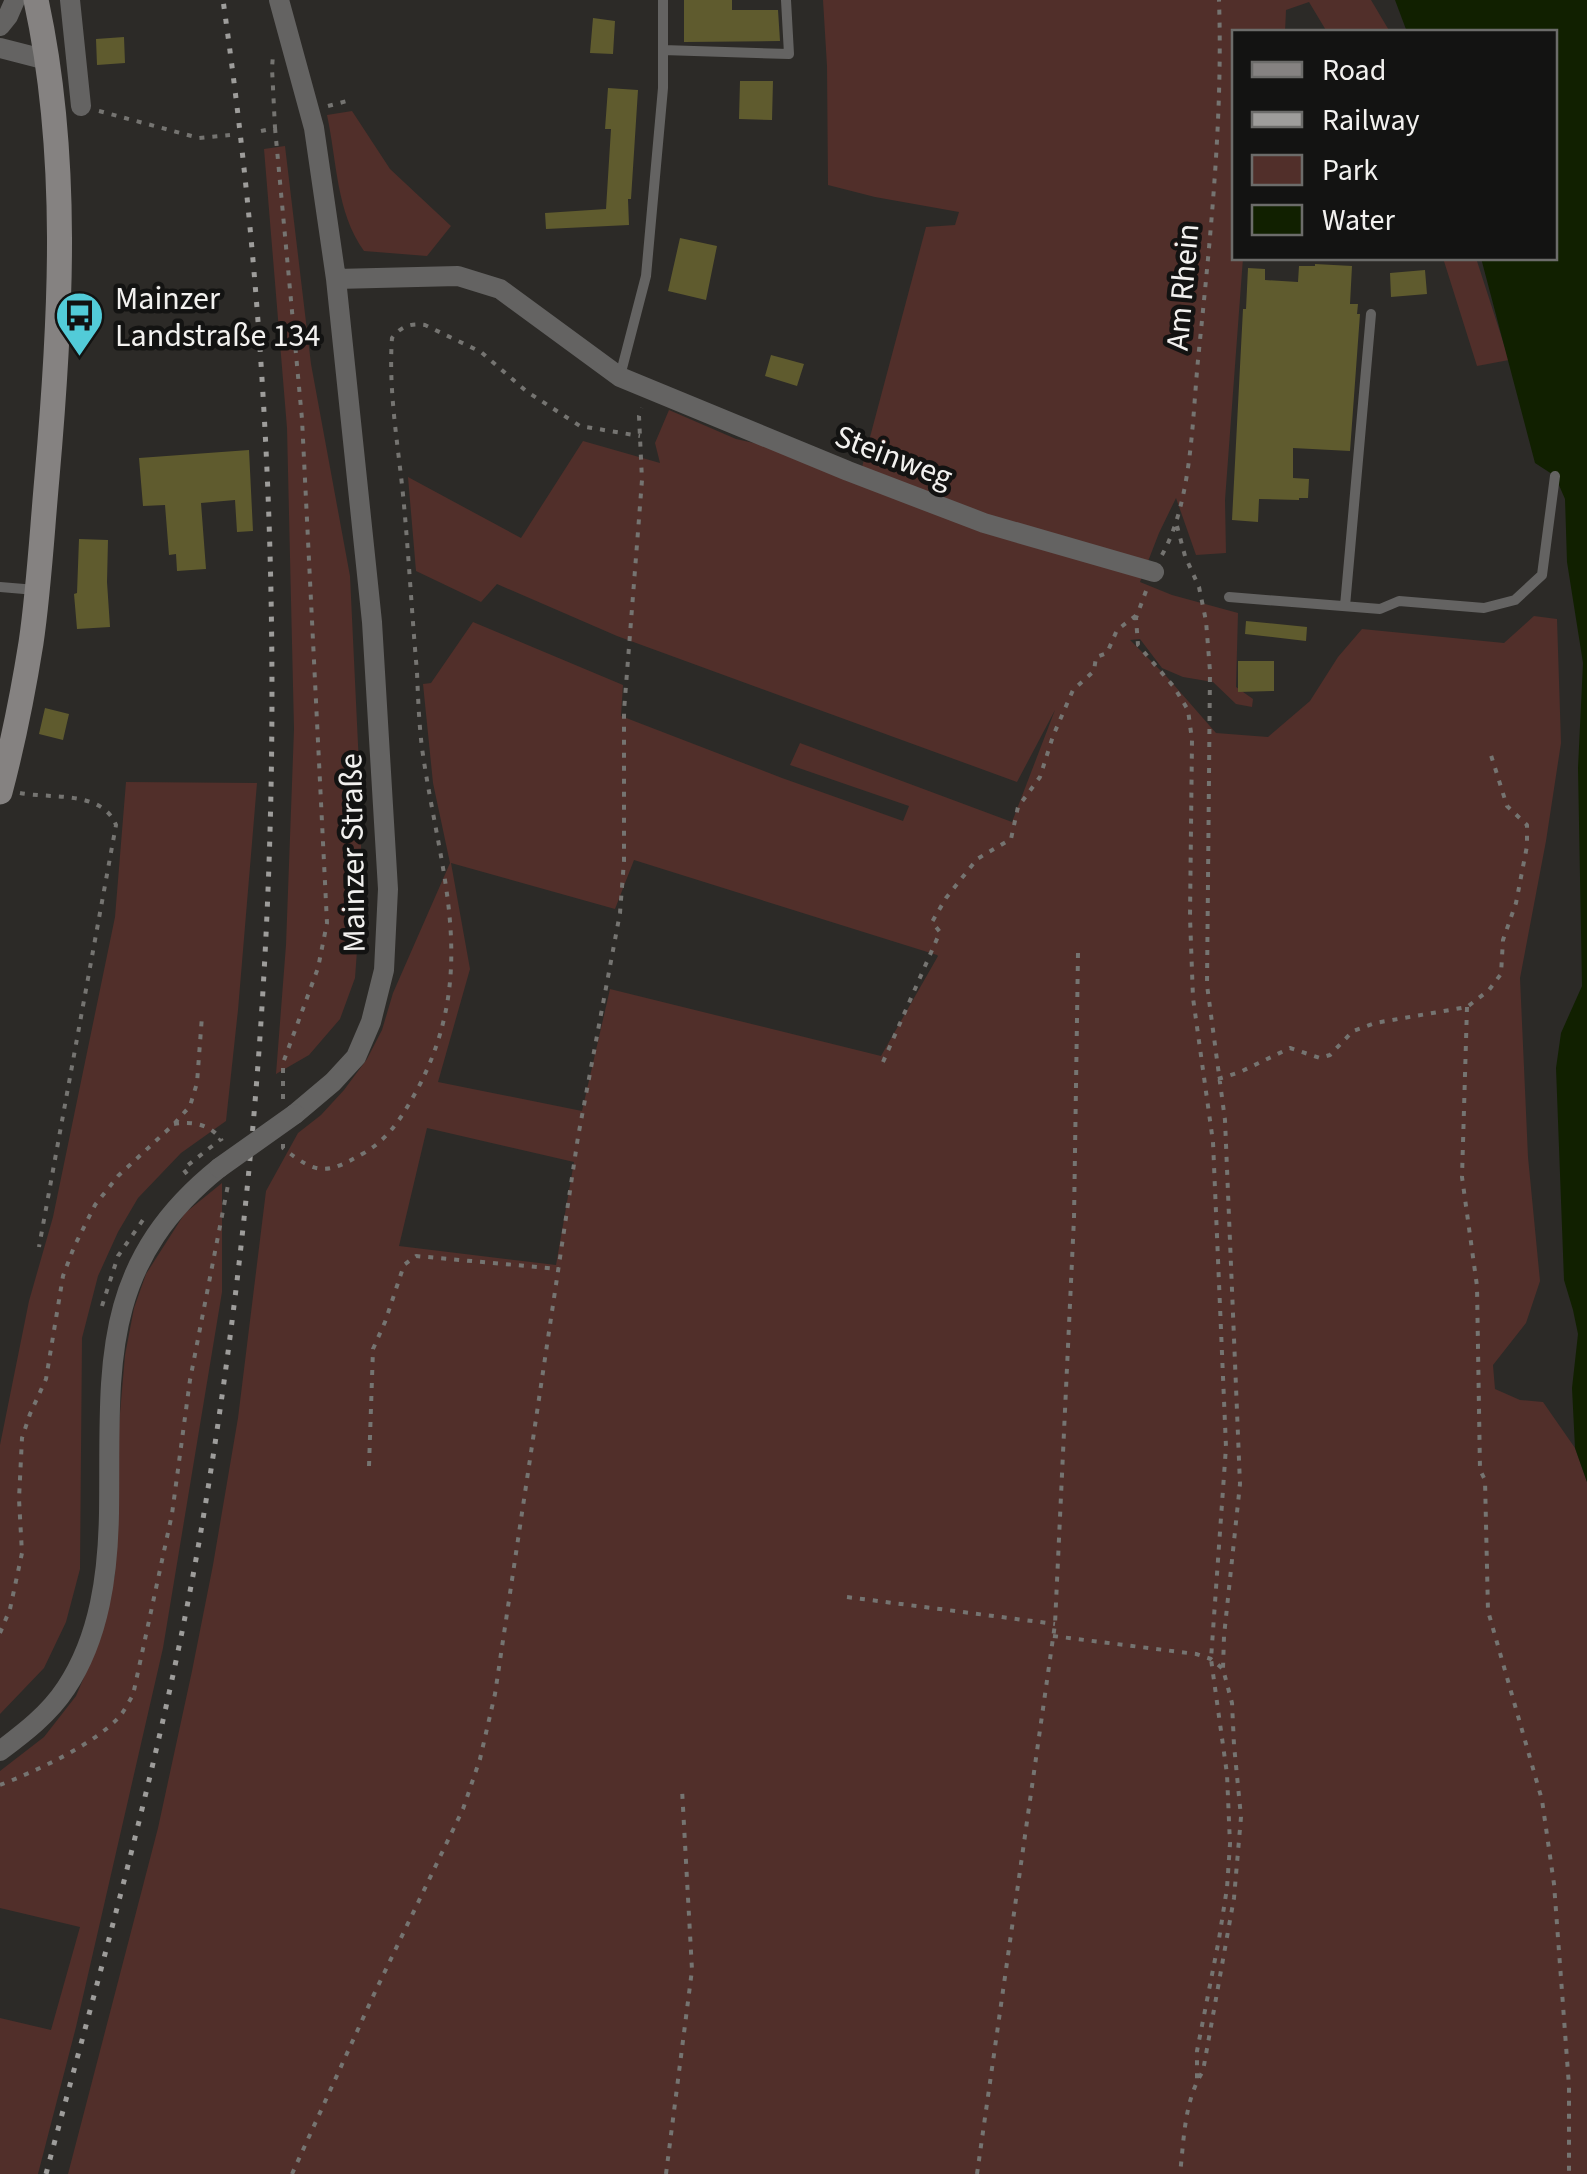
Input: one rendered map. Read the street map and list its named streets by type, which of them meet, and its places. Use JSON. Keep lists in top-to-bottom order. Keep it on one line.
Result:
{"streets":{"street":["Steinweg","Mainzer Straße"],"path":["Am Rhein"]},"crossings":[["Am Rhein","Steinweg"],["Steinweg","Mainzer Straße"]],"places":{"bus stop":["Mainzer Landstraße 134"]},"legend":["Road","Railway","Park","Water"]}
